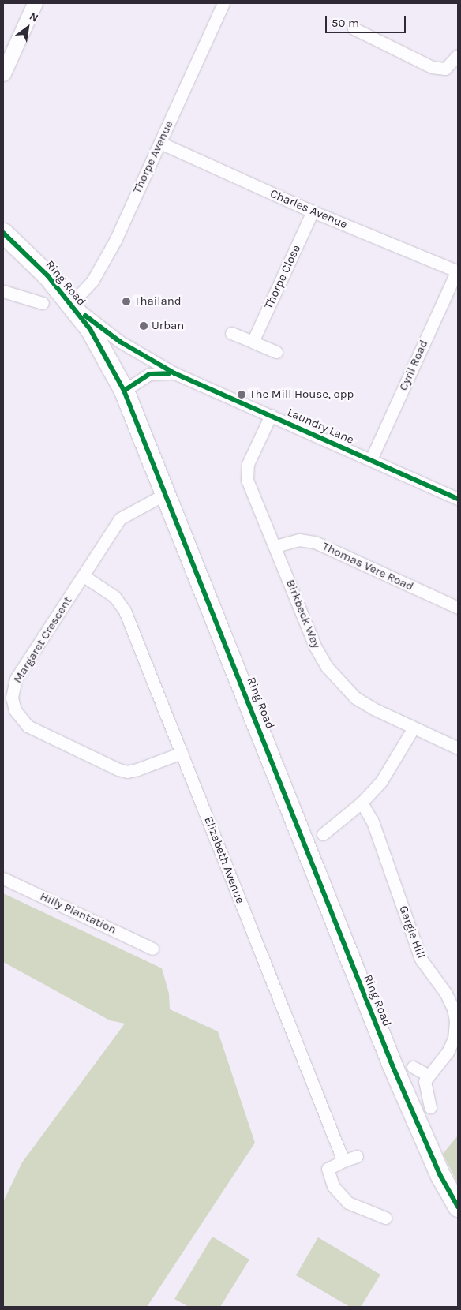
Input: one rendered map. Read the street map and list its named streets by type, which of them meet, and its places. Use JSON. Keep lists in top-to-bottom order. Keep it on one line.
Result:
{"streets":{"highway":["Ring Road"],"street":["Thorpe Avenue","Charles Avenue","Thorpe Close","Cyril Road","Laundry Lane","Thomas Vere Road","Birkbeck Way","Margaret Crescent","Elizabeth Avenue","Hilly Plantation","Gargle Hill"]},"crossings":[["Thorpe Avenue","Charles Avenue"],["Thorpe Avenue","Ring Road"],["Thorpe Avenue","Laundry Lane"],["Charles Avenue","Thorpe Close"],["Charles Avenue","Cyril Road"],["Ring Road","Laundry Lane"],["Ring Road","Margaret Crescent"],["Cyril Road","Laundry Lane"],["Laundry Lane","Birkbeck Way"],["Thomas Vere Road","Birkbeck Way"],["Margaret Crescent","Elizabeth Avenue"]],"places":["Thailand","Urban","The Mill House, opp"],"scale_bar":"50 m","north":"top right"}
